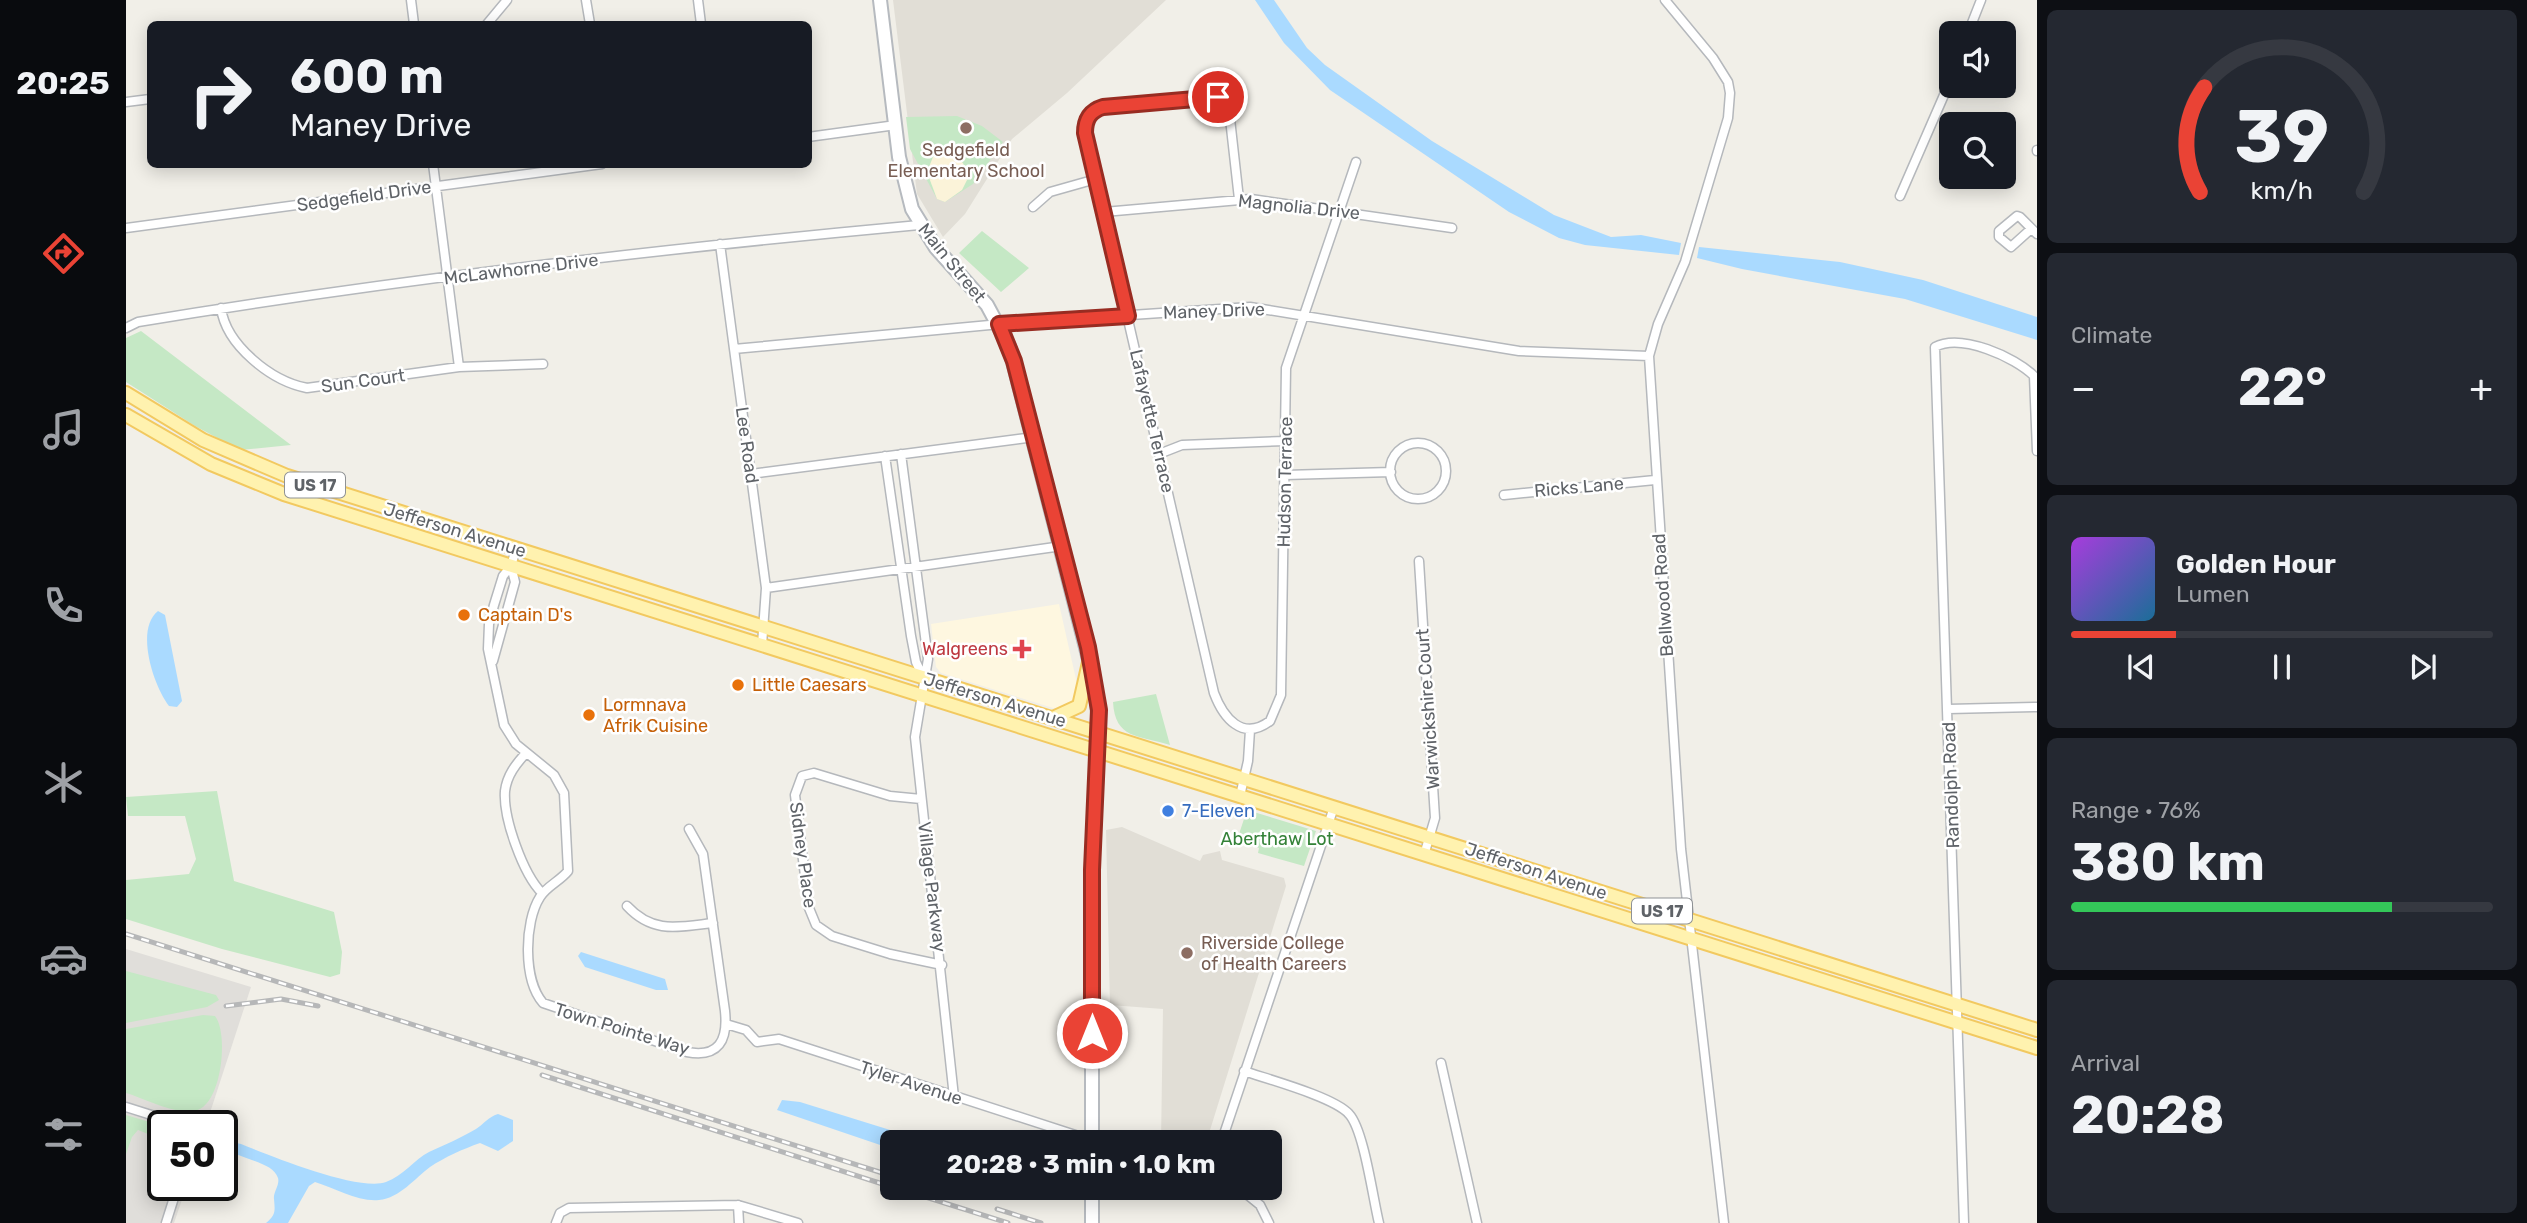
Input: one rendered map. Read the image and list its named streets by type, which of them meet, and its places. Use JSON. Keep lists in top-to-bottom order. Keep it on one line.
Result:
{"streets":{"main road":["Main Street","US 17","Jefferson Avenue"],"street":["Sedgefield Drive","Magnolia Drive","McLawhorne Drive","Maney Drive","Sun Court","Lafayette Terrace","Lee Road","Hudson Terrace","Ricks Lane","Bellwood Road","Warwickshire Court","Randolph Road","Sidney Place","Village Parkway","Town Pointe Way","Tyler Avenue"]},"crossings":[["Magnolia Drive","Lafayette Terrace"],["Magnolia Drive","Hudson Terrace"],["Main Street","McLawhorne Drive"],["Main Street","Maney Drive"],["Main Street","Jefferson Avenue"],["McLawhorne Drive","Sun Court"],["McLawhorne Drive","Lee Road"],["Maney Drive","Lafayette Terrace"],["Maney Drive","Lee Road"],["Maney Drive","Hudson Terrace"],["Maney Drive","Bellwood Road"],["Lafayette Terrace","Hudson Terrace"],["Lee Road","Jefferson Avenue"],["Ricks Lane","Bellwood Road"],["Jefferson Avenue","Bellwood Road"],["Jefferson Avenue","Warwickshire Court"],["Jefferson Avenue","Randolph Road"],["Jefferson Avenue","Village Parkway"],["Sidney Place","Village Parkway"],["Village Parkway","Tyler Avenue"],["Town Pointe Way","Tyler Avenue"]],"parks":["Aberthaw Lot"],"places":{"other":["Sedgefield Elementary School","Captain D's","Little Caesars","Lormnava Afrik Cuisine","7-Eleven","Riverside College of Health Careers"],"health":["Walgreens"]},"page":{"tabs":"20:25","turn":["600 m","Maney Drive"],"tile":["Climate",["Range · 76%","380 km"],["Arrival","20:28"]],"heat":["−","22°","+"],"song":["Golden Hour","Lumen"],"limit":"50","trip":"20:28 · 3 min · 1.0 km","gauge":["39","km/h"]}}
